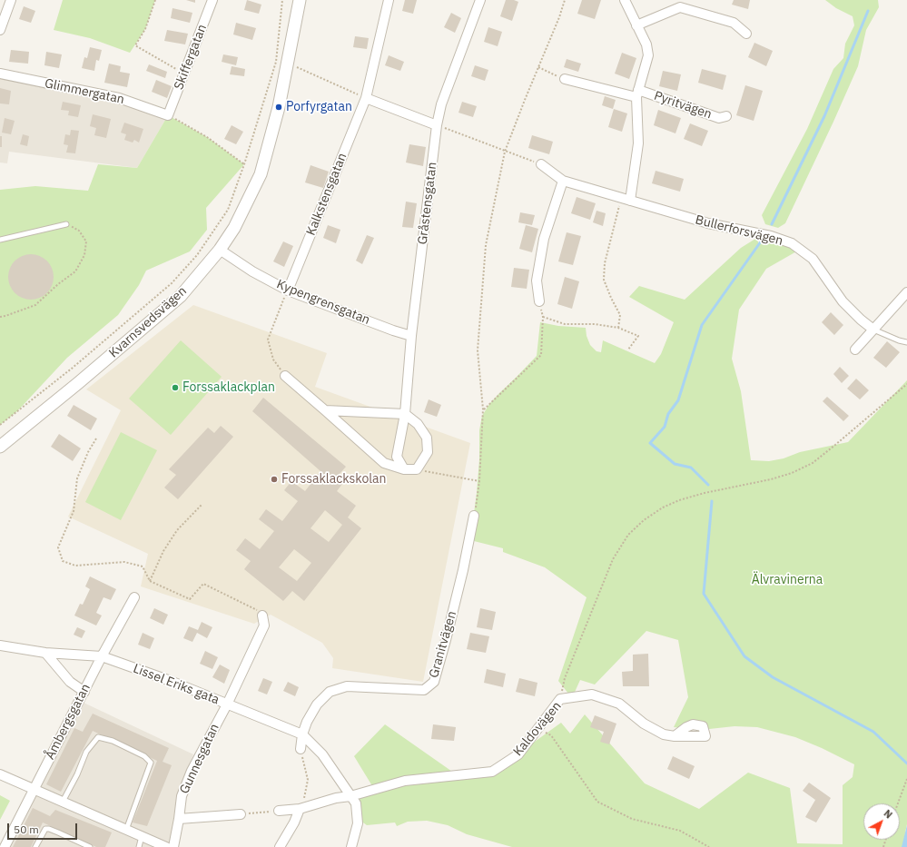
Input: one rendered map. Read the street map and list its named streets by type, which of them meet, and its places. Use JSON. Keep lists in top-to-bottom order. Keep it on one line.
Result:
{"streets":{"street":["Skiffergatan","Glimmergatan","Pyritvägen","Kalkstensgatan","Gråstensgatan","Bullerforsvägen","Kypengrensgatan","Kvarnsvedsvägen","Granitvägen","Lissel Eriks gata","Åmbergsgatan","Kaldovägen","Gunnesgatan"]},"crossings":[["Skiffergatan","Glimmergatan"],["Kalkstensgatan","Kypengrensgatan"],["Gråstensgatan","Kypengrensgatan"],["Kypengrensgatan","Kvarnsvedsvägen"],["Granitvägen","Lissel Eriks gata"],["Lissel Eriks gata","Åmbergsgatan"],["Lissel Eriks gata","Gunnesgatan"]],"parks":["Älvravinerna"],"places":["Porfyrgatan","Forssaklackplan","Forssaklackskolan"],"scale_bar":"50 m","north":"top right"}
